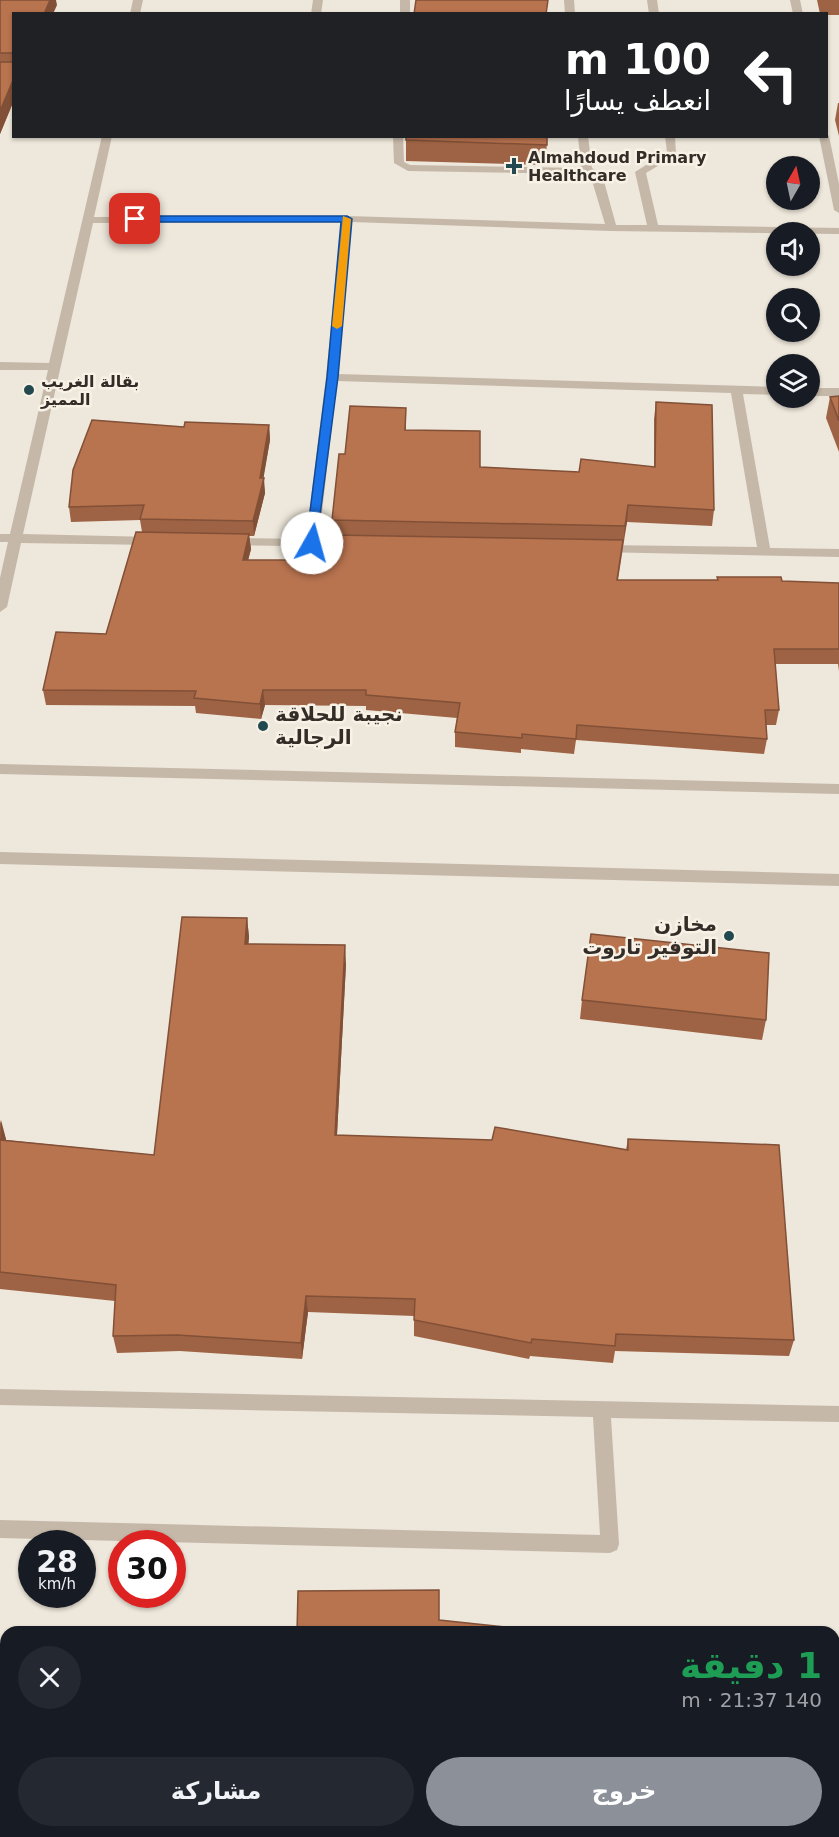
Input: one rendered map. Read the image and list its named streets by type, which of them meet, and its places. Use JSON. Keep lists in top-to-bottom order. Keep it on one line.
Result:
{"places":{"health":["Almahdoud Primary Healthcare"],"other":["بقالة الغريب المميز","نجيبة للحلاقة الرجالية","مخازن التوفير تاروت"]},"north":"top","page":{"turn":["100 m","انعطف يسارًا"],"speed":"28 km/h","limit":"30","heading":["1 دقيقة","140 m · 21:37"],"buttons":["خروج","مشاركة"]}}
